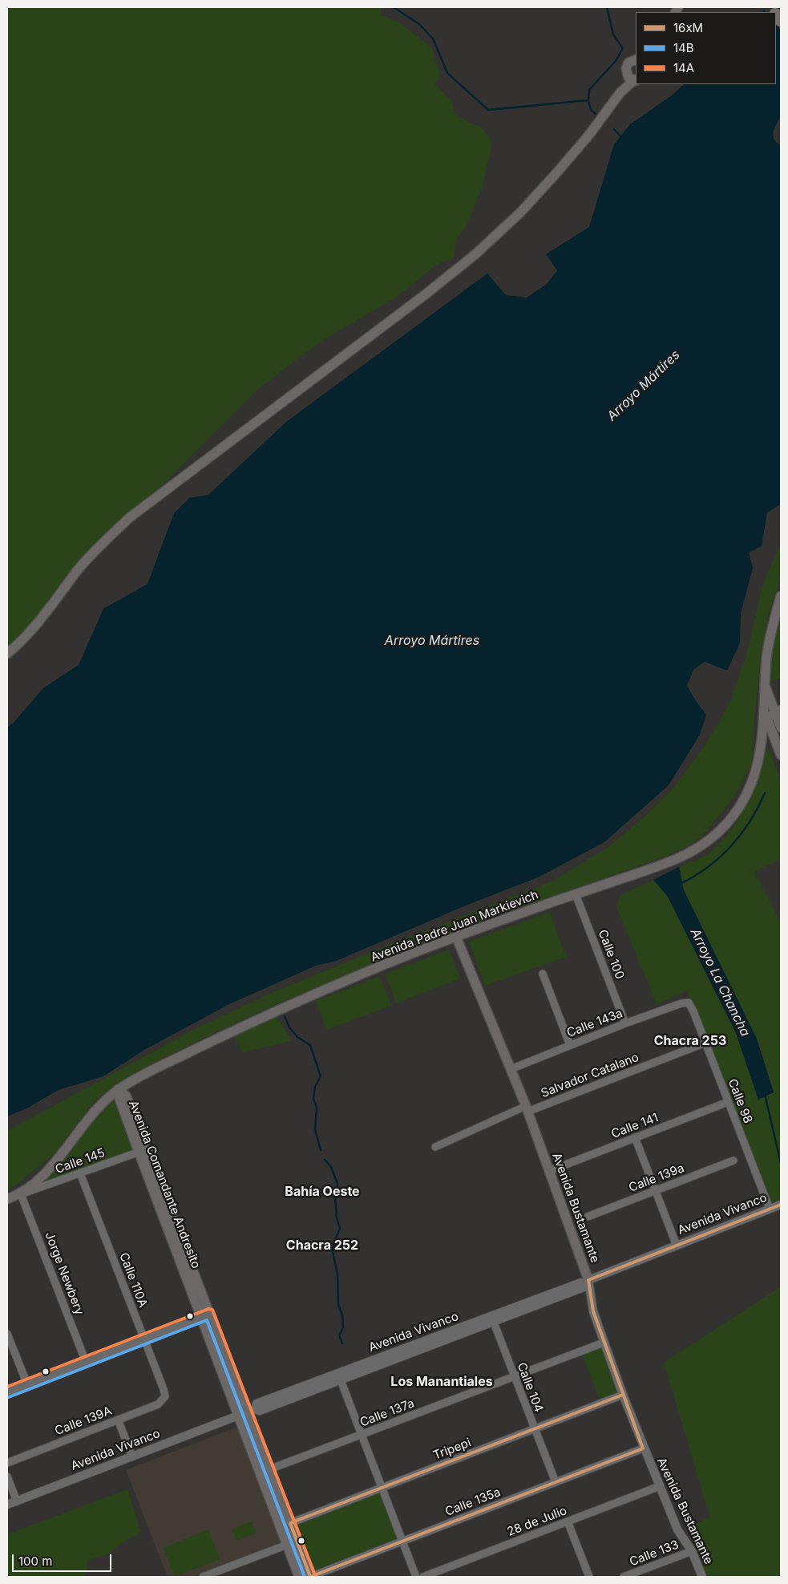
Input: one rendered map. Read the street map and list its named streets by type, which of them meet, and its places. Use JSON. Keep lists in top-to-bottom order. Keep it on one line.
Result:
{"streets":{"main road":["Avenida Padre Juan Markievich","Avenida Comandante Andresito","Avenida Bustamante"],"street":["Calle 100","Calle 143a","Salvador Catalano","Calle 98","Calle 141","Calle 145","Calle 139a","Avenida Vivanco","Jorge Newbery","Calle 110A","Calle 104","Calle 137a","Calle 139A","Tripepi","Calle 135a","28 de Julio","Calle 133"]},"crossings":[["Avenida Padre Juan Markievich","Calle 100"],["Avenida Padre Juan Markievich","Calle 145"],["Avenida Padre Juan Markievich","Avenida Comandante Andresito"],["Avenida Padre Juan Markievich","Avenida Bustamante"],["Avenida Padre Juan Markievich","Jorge Newbery"],["Calle 100","Calle 143a"],["Calle 143a","Calle 98"],["Calle 143a","Avenida Bustamante"],["Salvador Catalano","Calle 98"],["Salvador Catalano","Avenida Bustamante"],["Calle 98","Calle 141"],["Calle 98","Avenida Vivanco"],["Calle 141","Avenida Bustamante"],["Calle 145","Avenida Comandante Andresito"],["Calle 145","Jorge Newbery"],["Calle 145","Calle 110A"],["Avenida Comandante Andresito","Avenida Vivanco"],["Avenida Comandante Andresito","Calle 137a"],["Avenida Comandante Andresito","Tripepi"],["Avenida Comandante Andresito","Calle 135a"],["Avenida Bustamante","Avenida Vivanco"],["Avenida Bustamante","Calle 137a"],["Avenida Bustamante","Tripepi"],["Avenida Bustamante","Calle 135a"],["Avenida Bustamante","28 de Julio"],["Avenida Bustamante","Calle 133"],["Avenida Vivanco","Calle 104"],["Calle 110A","Calle 139A"],["Calle 104","Calle 137a"],["Calle 104","Tripepi"],["Calle 104","Calle 135a"]],"districts":["Chacra 253","Bahía Oeste","Chacra 252","Los Manantiales"],"water":["Arroyo Mártires","Arroyo La Chancha"],"lines":["transit line 16xM","transit line 14A","transit line 14B"],"legend":["16xM","14B","14A"],"scale_bar":"100 m"}
